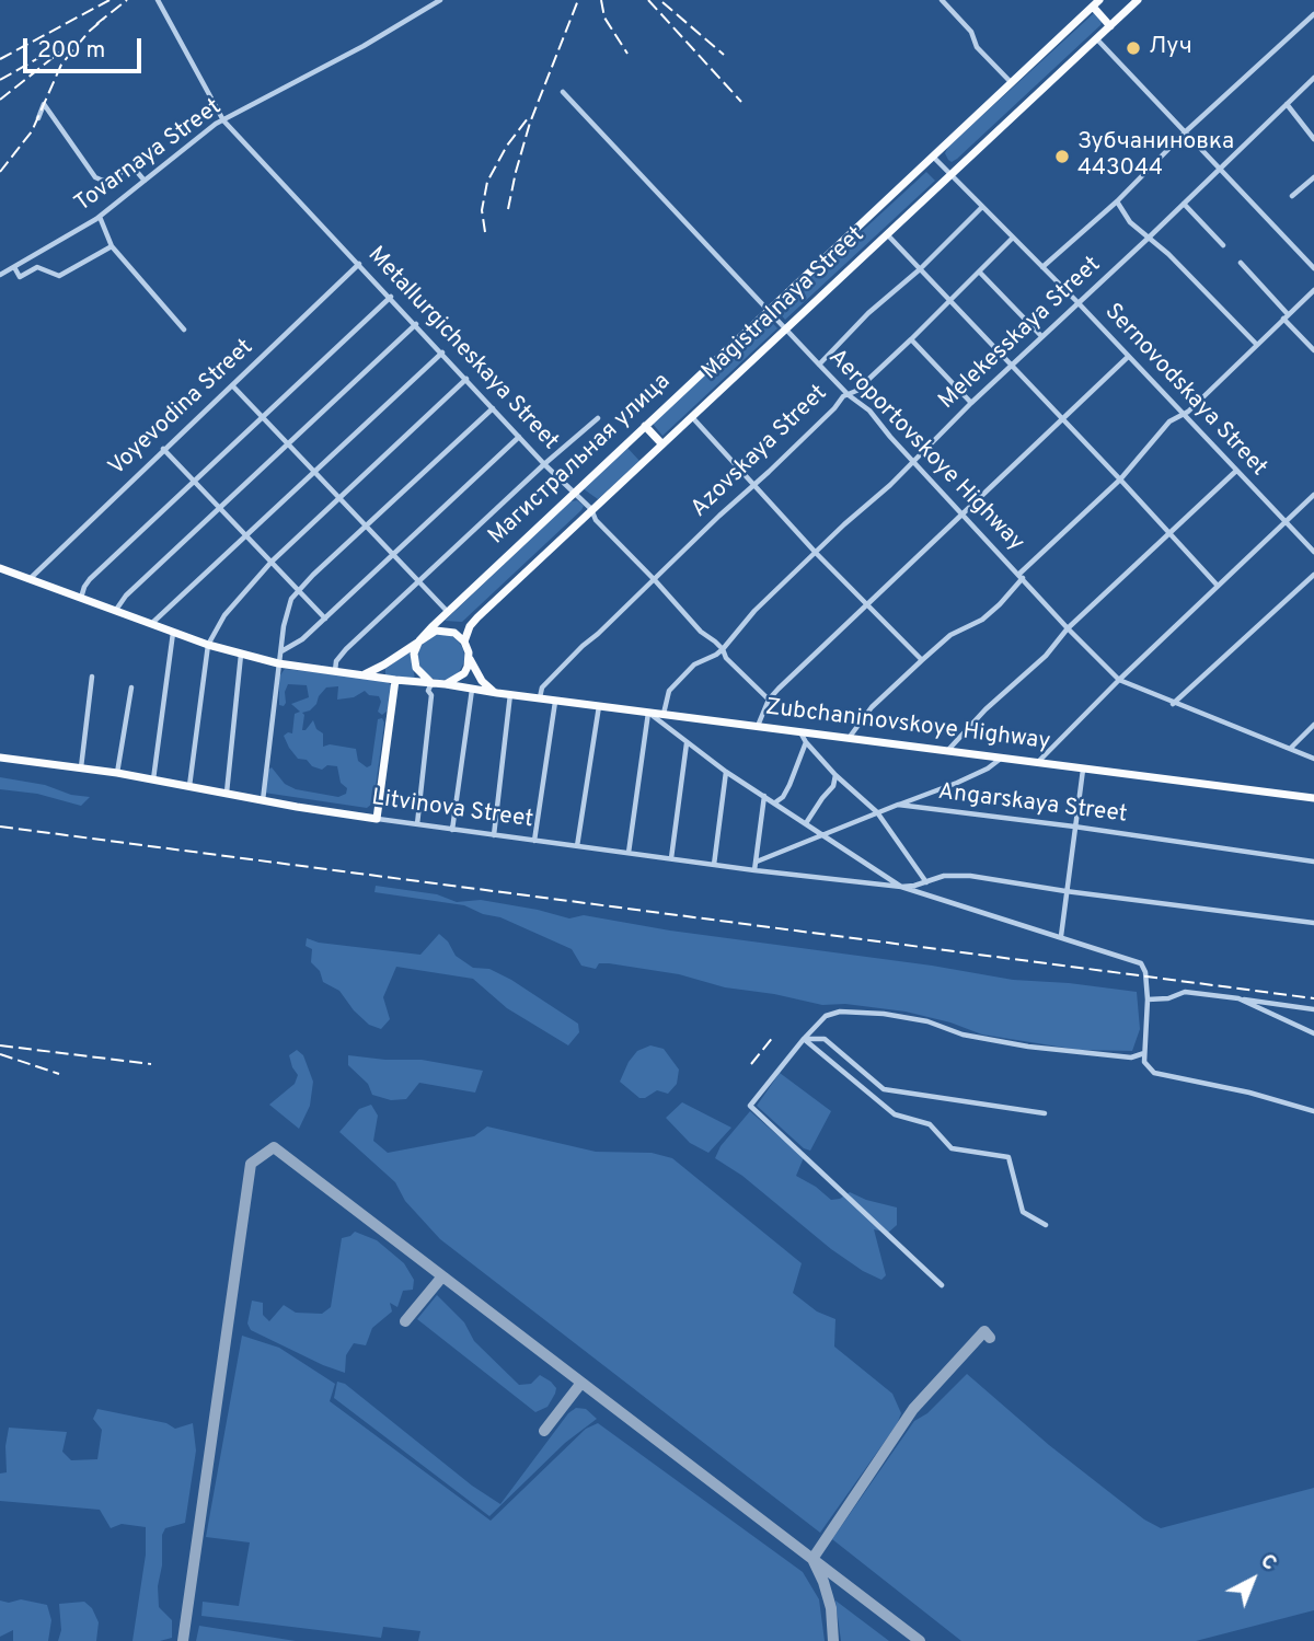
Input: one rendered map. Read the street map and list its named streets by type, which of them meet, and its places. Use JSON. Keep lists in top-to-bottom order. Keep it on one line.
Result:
{"streets":{"main road":["Magistralnaya Street","Магистральная улица","Zubchaninovskoye Highway","Litvinova Street"],"street":["Tovarnaya Street","Melekesskaya Street","Metallurgicheskaya Street","Sernovodskaya Street","Voyevodina Street","Aeroportovskoye Highway","Azovskaya Street","Angarskaya Street"]},"crossings":[["Tovarnaya Street","Metallurgicheskaya Street"],["Magistralnaya Street","Metallurgicheskaya Street"],["Magistralnaya Street","Sernovodskaya Street"],["Magistralnaya Street","Aeroportovskoye Highway"],["Magistralnaya Street","Магистральная улица"],["Magistralnaya Street","Zubchaninovskoye Highway"],["Melekesskaya Street","Metallurgicheskaya Street"],["Melekesskaya Street","Sernovodskaya Street"],["Melekesskaya Street","Aeroportovskoye Highway"],["Melekesskaya Street","Zubchaninovskoye Highway"],["Metallurgicheskaya Street","Voyevodina Street"],["Metallurgicheskaya Street","Azovskaya Street"],["Metallurgicheskaya Street","Магистральная улица"],["Sernovodskaya Street","Azovskaya Street"],["Sernovodskaya Street","Магистральная улица"],["Aeroportovskoye Highway","Azovskaya Street"],["Aeroportovskoye Highway","Магистральная улица"],["Azovskaya Street","Zubchaninovskoye Highway"],["Магистральная улица","Zubchaninovskoye Highway"]],"places":["Луч","Зубчаниновка 443044"],"scale_bar":"200 m","north":"top right"}
